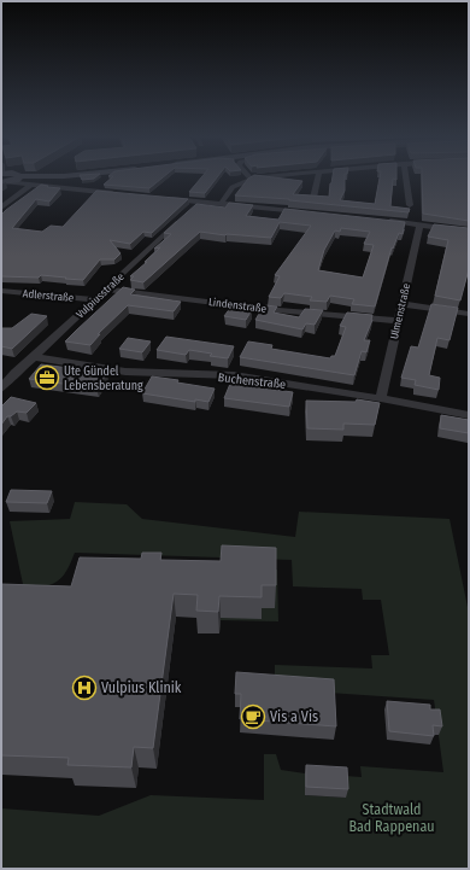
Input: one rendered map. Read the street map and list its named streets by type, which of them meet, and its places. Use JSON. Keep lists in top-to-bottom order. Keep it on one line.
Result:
{"streets":{"street":["Adlerstraße","Vulpiusstraße","Lindenstraße","Ulmenstraße","Buchenstraße"]},"crossings":[["Adlerstraße","Vulpiusstraße"],["Vulpiusstraße","Lindenstraße"],["Vulpiusstraße","Buchenstraße"],["Lindenstraße","Ulmenstraße"],["Ulmenstraße","Buchenstraße"]],"parks":["Stadtwald Bad Rappenau"],"places":{"office":["Ute Gündel Lebensberatung"],"hospital":["Vulpius Klinik"],"cafe":["Vis a Vis"]}}
